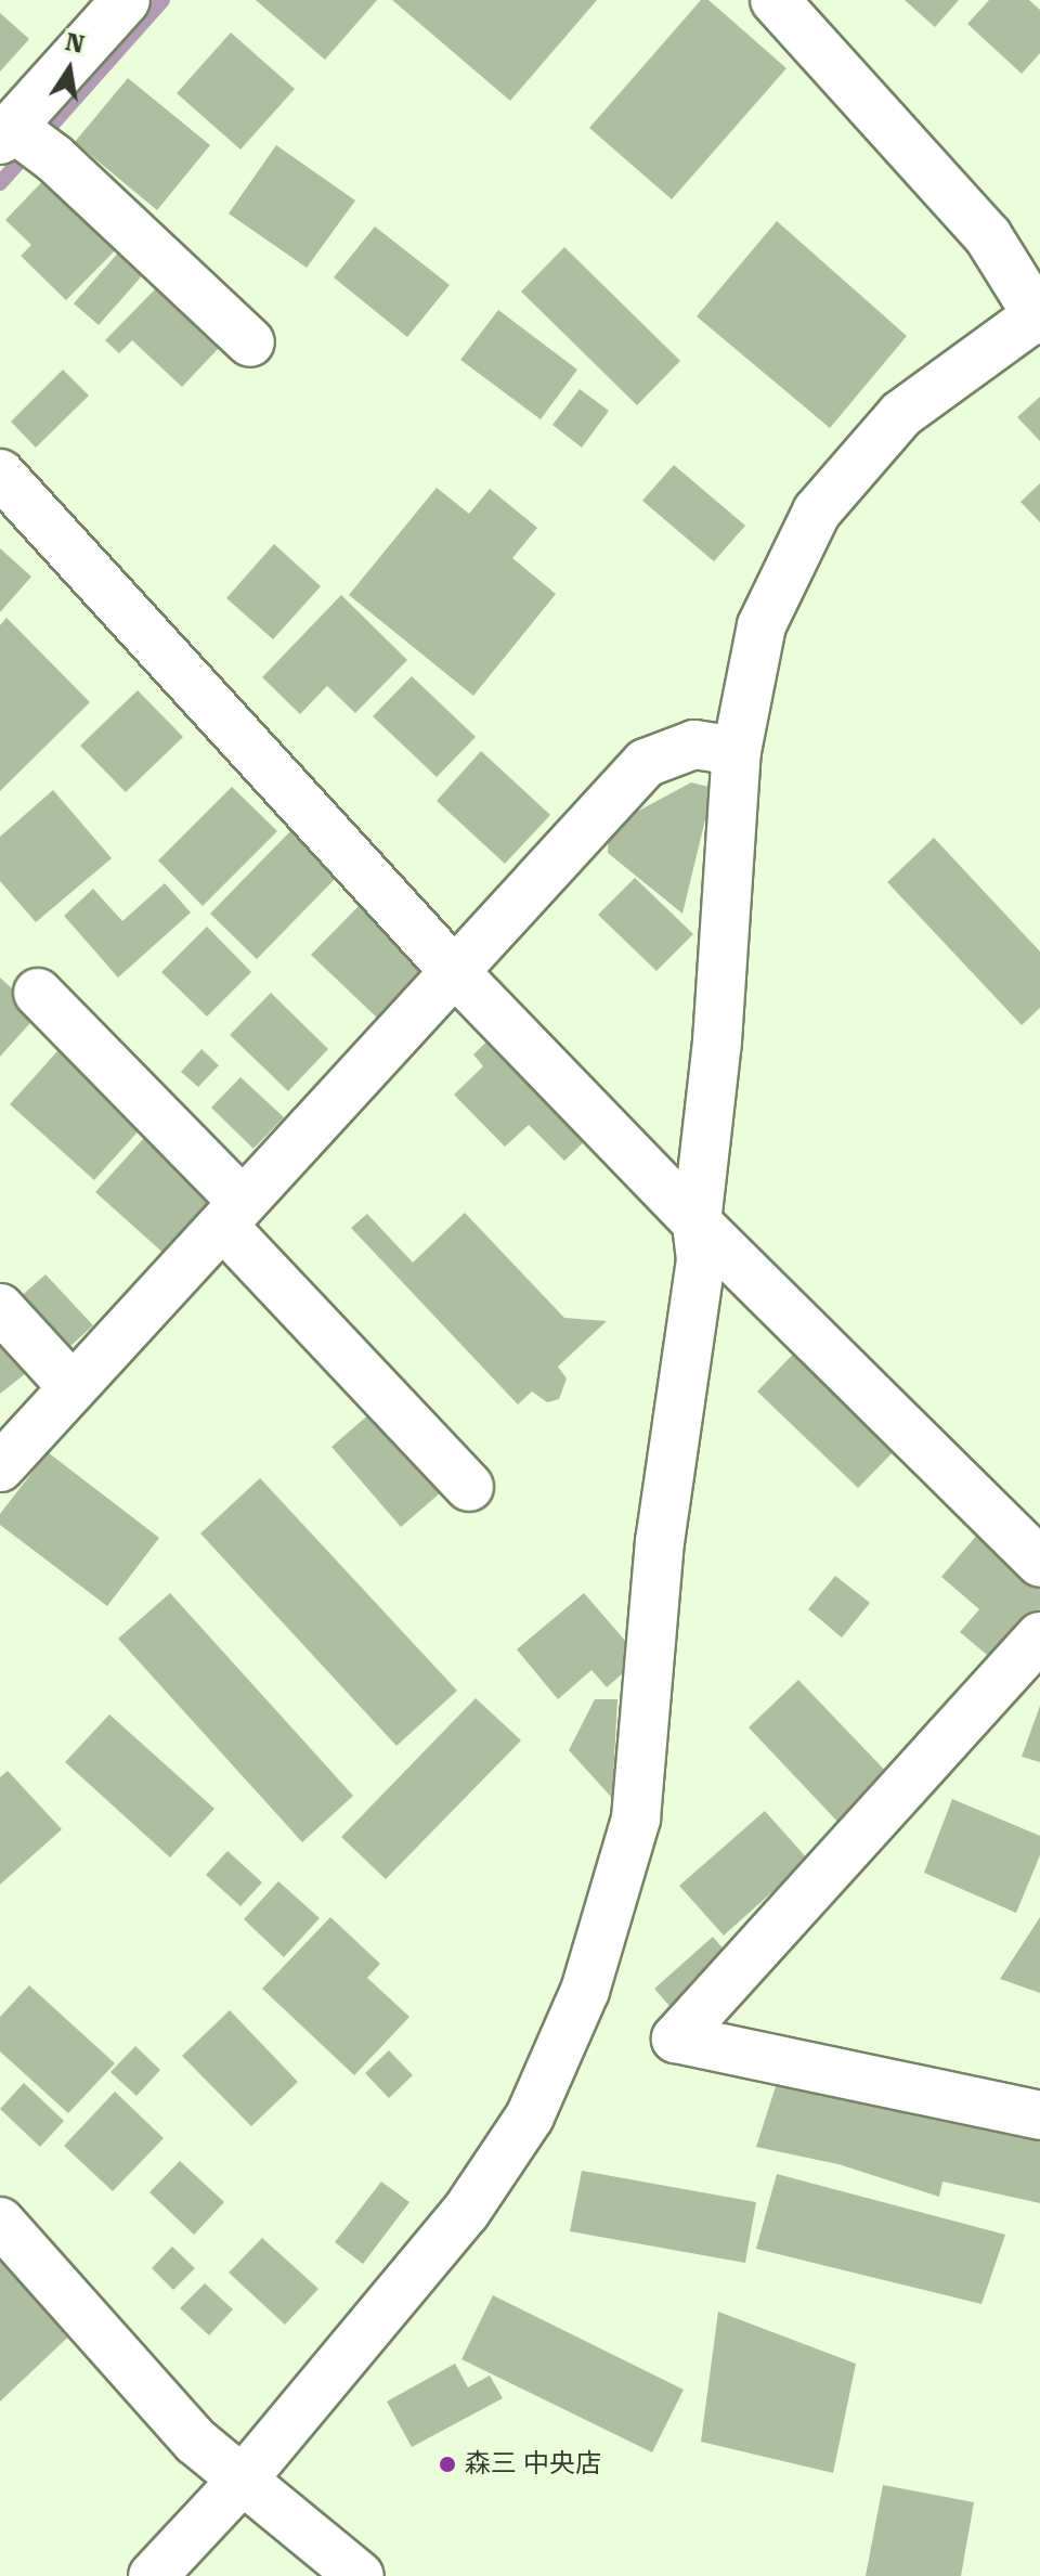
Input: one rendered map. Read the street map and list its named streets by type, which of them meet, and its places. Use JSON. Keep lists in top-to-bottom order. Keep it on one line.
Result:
{"places":["森三 中央店"],"north":"top"}
